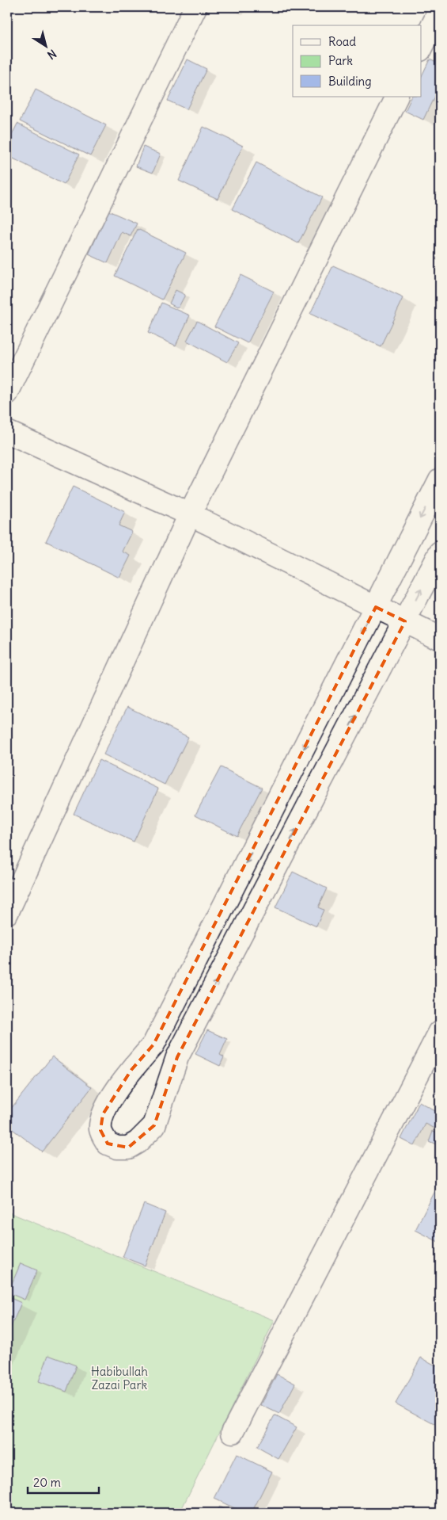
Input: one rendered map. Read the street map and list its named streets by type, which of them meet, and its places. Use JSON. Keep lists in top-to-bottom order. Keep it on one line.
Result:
{"parks":["Habibullah Zazai Park"],"legend":["Road","Park","Building"],"scale_bar":"20 m","north":"bottom right"}
